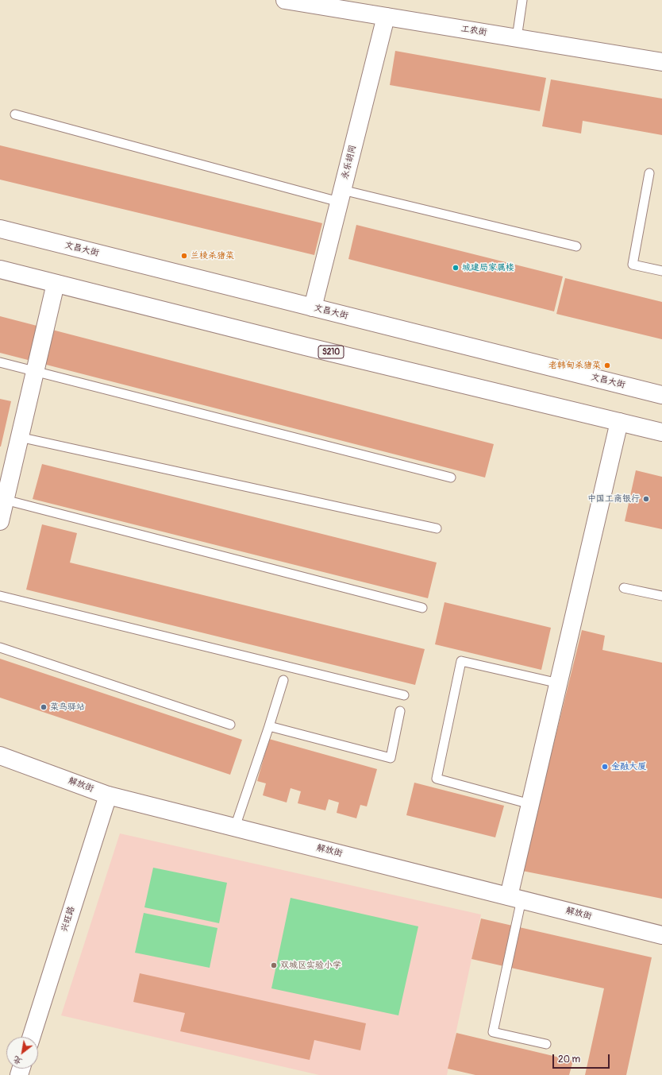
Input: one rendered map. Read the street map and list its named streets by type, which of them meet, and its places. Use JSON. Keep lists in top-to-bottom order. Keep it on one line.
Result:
{"streets":{"street":["工农街","永乐胡同","文昌大街","S210","解放街","兴旺路"]},"crossings":[["工农街","永乐胡同"],["永乐胡同","文昌大街"],["解放街","兴旺路"]],"places":["兰棱杀猪菜","城建局家属楼","老韩甸杀猪菜","中国工商银行","菜鸟驿站","金融大厦","双城区实验小学"],"scale_bar":"20 m","north":"bottom left"}
